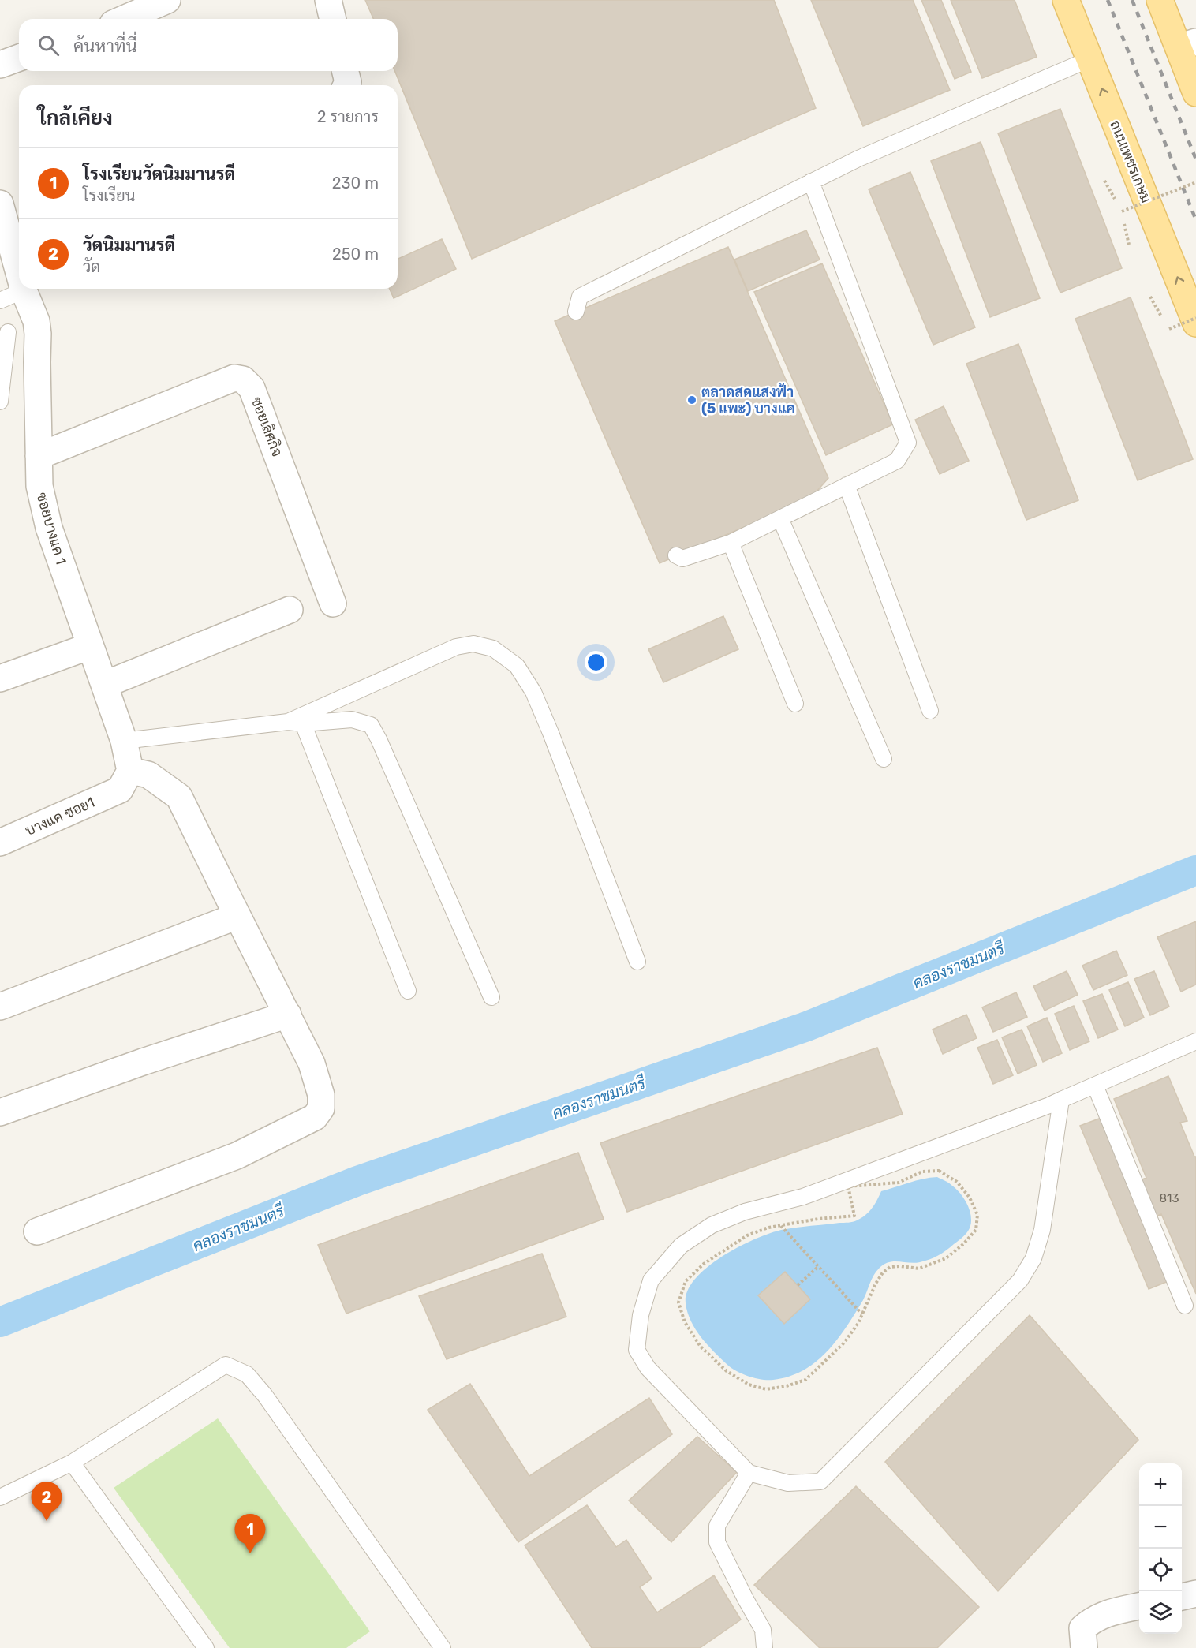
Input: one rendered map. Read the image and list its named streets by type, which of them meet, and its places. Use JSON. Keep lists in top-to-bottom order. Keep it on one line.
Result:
{"streets":{"main road":["ถนนเพชรเกษม"],"street":["ซอยเลิศกิจ","ซอยบางแค 1","บางแค ซอย1"]},"crossings":[["ซอยเลิศกิจ","ซอยบางแค 1"],["ซอยบางแค 1","บางแค ซอย1"]],"one_way":["ถนนเพชรเกษม"],"water":["คลองราชมนตรี"],"places":["ตลาดสดแสงฟ้า (5 แพะ) บางแค"],"house_numbers":["813"],"page":{"search":"ค้นหาที่นี่","heading":["ใกล้เคียง","2 รายการ"],"list":[{"mark":"1","name":"โรงเรียนวัดนิมมานรดี","note":"โรงเรียน","value":"230 m"},{"mark":"2","name":"วัดนิมมานรดี","note":"วัด","value":"250 m"}],"map_buttons":["+","−"],"pins":["2","1"]}}
